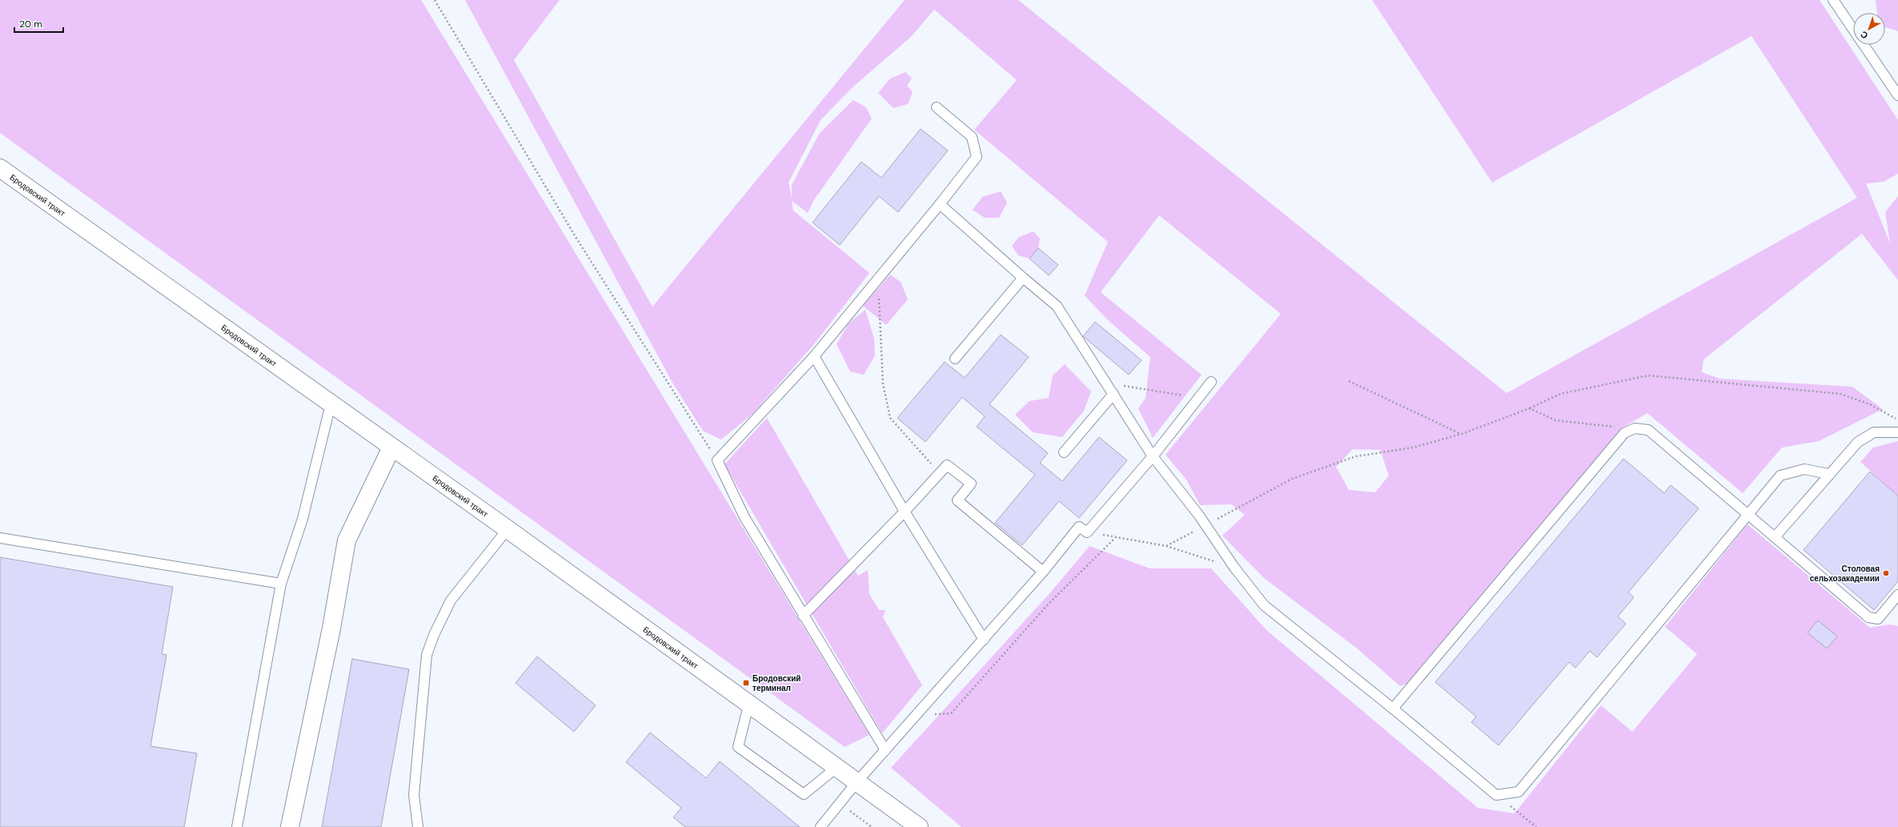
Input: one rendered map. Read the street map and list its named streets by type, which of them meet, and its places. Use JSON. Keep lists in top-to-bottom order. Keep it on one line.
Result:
{"streets":{"street":["Бродовский тракт"]},"places":{"other":["Столовая сельхозакадемии"],"transit":["Бродовский терминал"]},"scale_bar":"20 m","north":"bottom left"}
